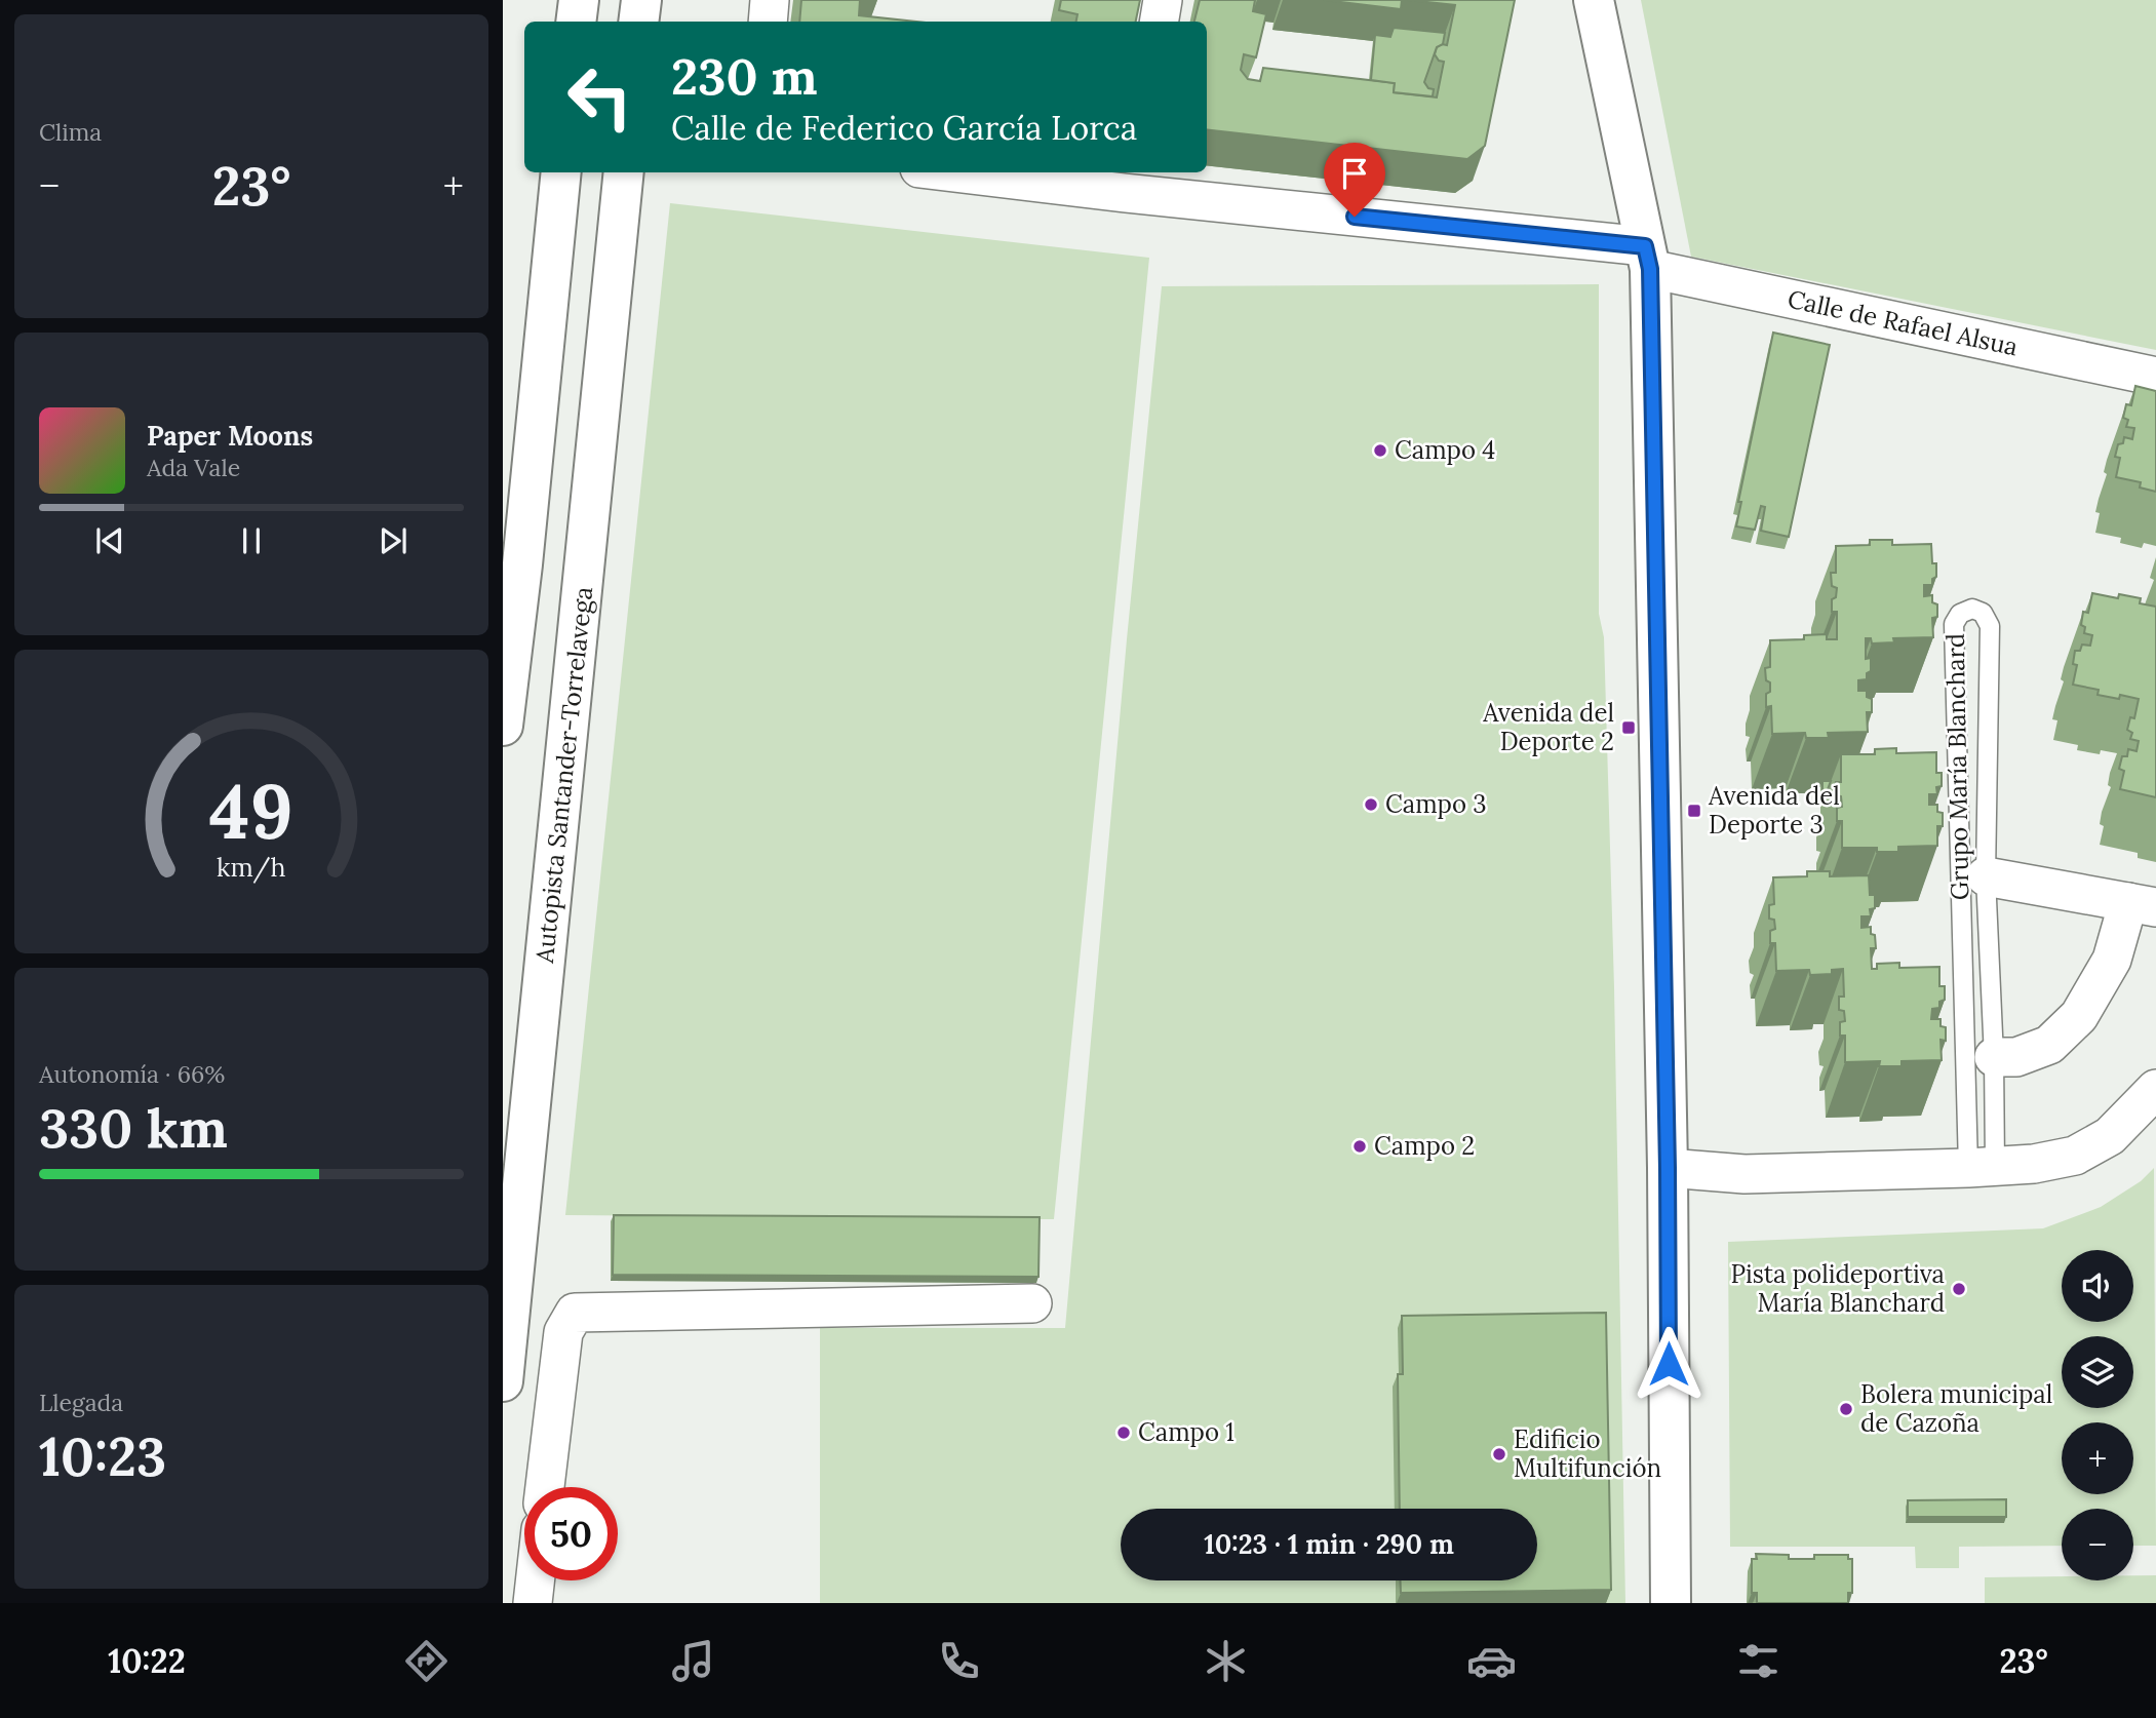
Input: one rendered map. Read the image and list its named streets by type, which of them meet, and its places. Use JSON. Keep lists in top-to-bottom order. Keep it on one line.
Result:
{"streets":{"main road":["Autopista Santander-Torrelavega"],"street":["Calle de Rafael Alsua","Grupo María Blanchard"]},"places":{"other":["Campo 4","Campo 3","Campo 2","Pista polideportiva María Blanchard","Bolera municipal de Cazoña","Campo 1","Edificio Multifunción"],"transit":["Avenida del Deporte 2","Avenida del Deporte 3"]},"page":{"tile":["Clima",["Autonomía · 66%","330 km"],["Llegada","10:23"]],"turn":["230 m","Calle de Federico García Lorca"],"heat":["−","23°","+"],"song":["Paper Moons","Ada Vale"],"map_buttons":["+","−"],"limit":"50","trip":"10:23 · 1 min · 290 m","tabs":["10:22","23°"],"gauge":["49","km/h"]}}
